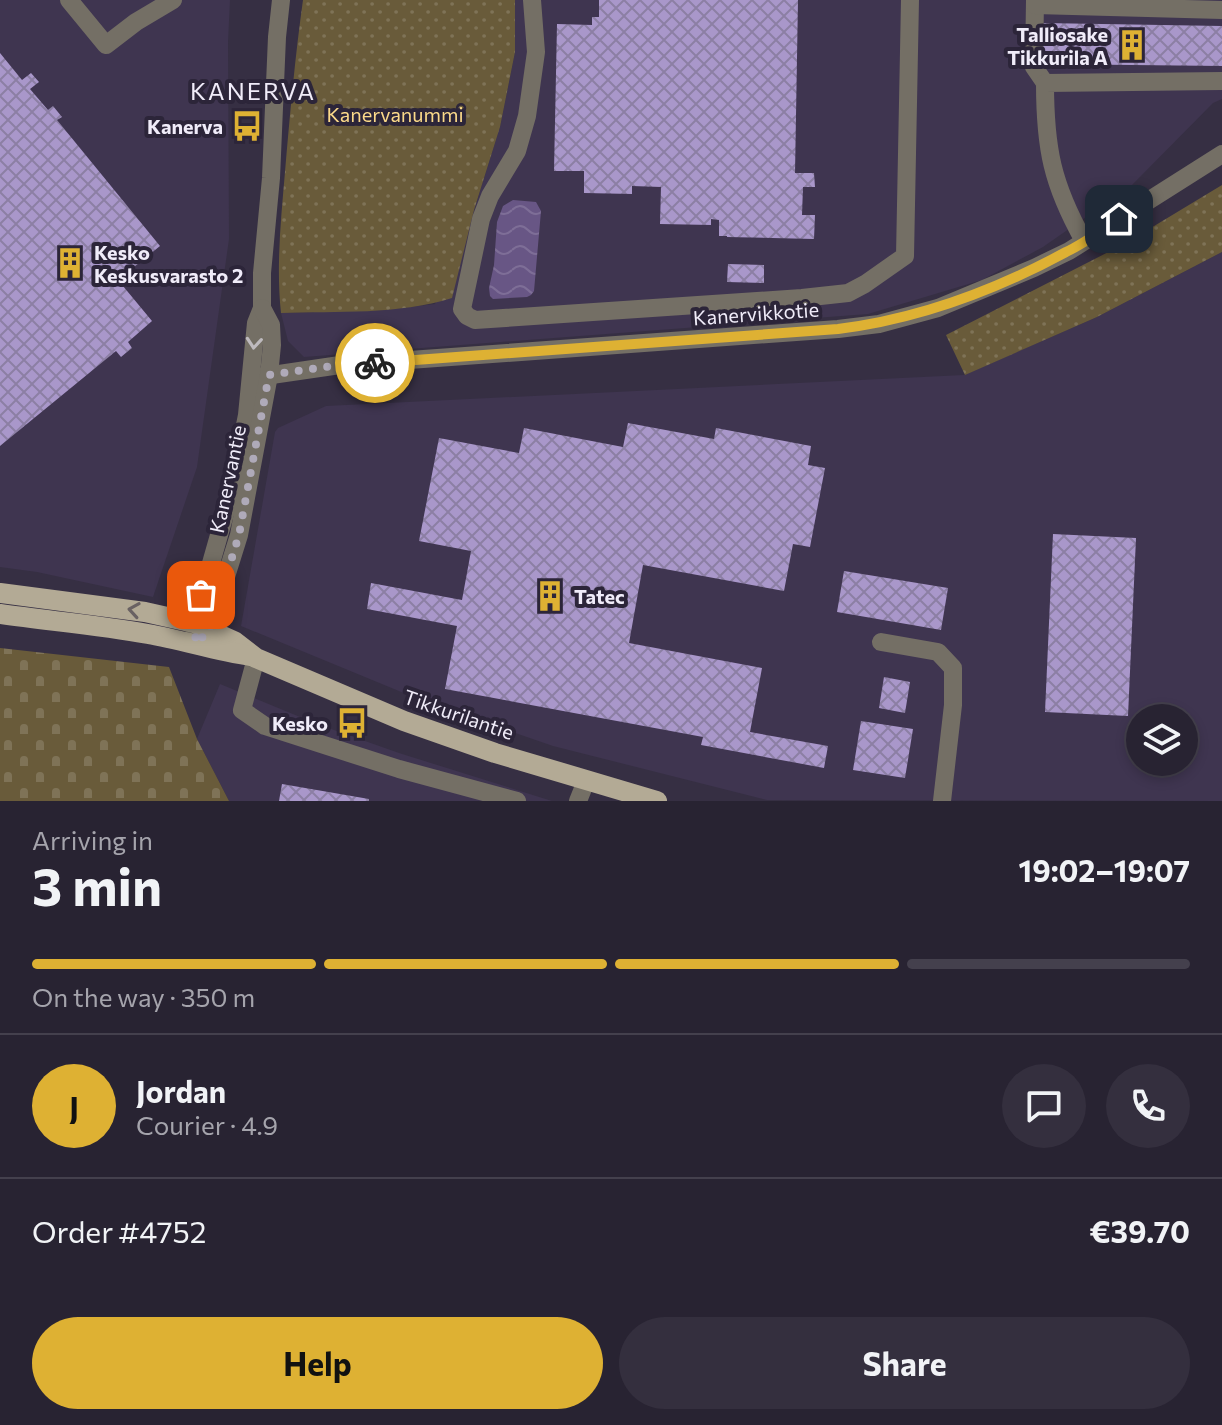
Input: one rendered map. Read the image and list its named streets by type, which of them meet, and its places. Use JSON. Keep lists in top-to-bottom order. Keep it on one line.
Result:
{"streets":{"main road":["Tikkurilantie"],"street":["Kanervikkotie","Kanervantie"]},"crossings":[["Kanervikkotie","Kanervantie"],["Kanervantie","Tikkurilantie"]],"districts":["KANERVA"],"parks":["Kanervanummi"],"places":{"building":["Talliosake Tikkurila A","Kesko Keskusvarasto 2","Tatec"],"bus stop":["Kanerva","Kesko"]},"page":{"heading":["3 min","Arriving in","19:02–19:07"],"panel":["Jordan","Courier · 4.9","Order #4752","€39.70"],"bar":"On the way · 350 m","round":"J","buttons":["Help","Share"]}}
